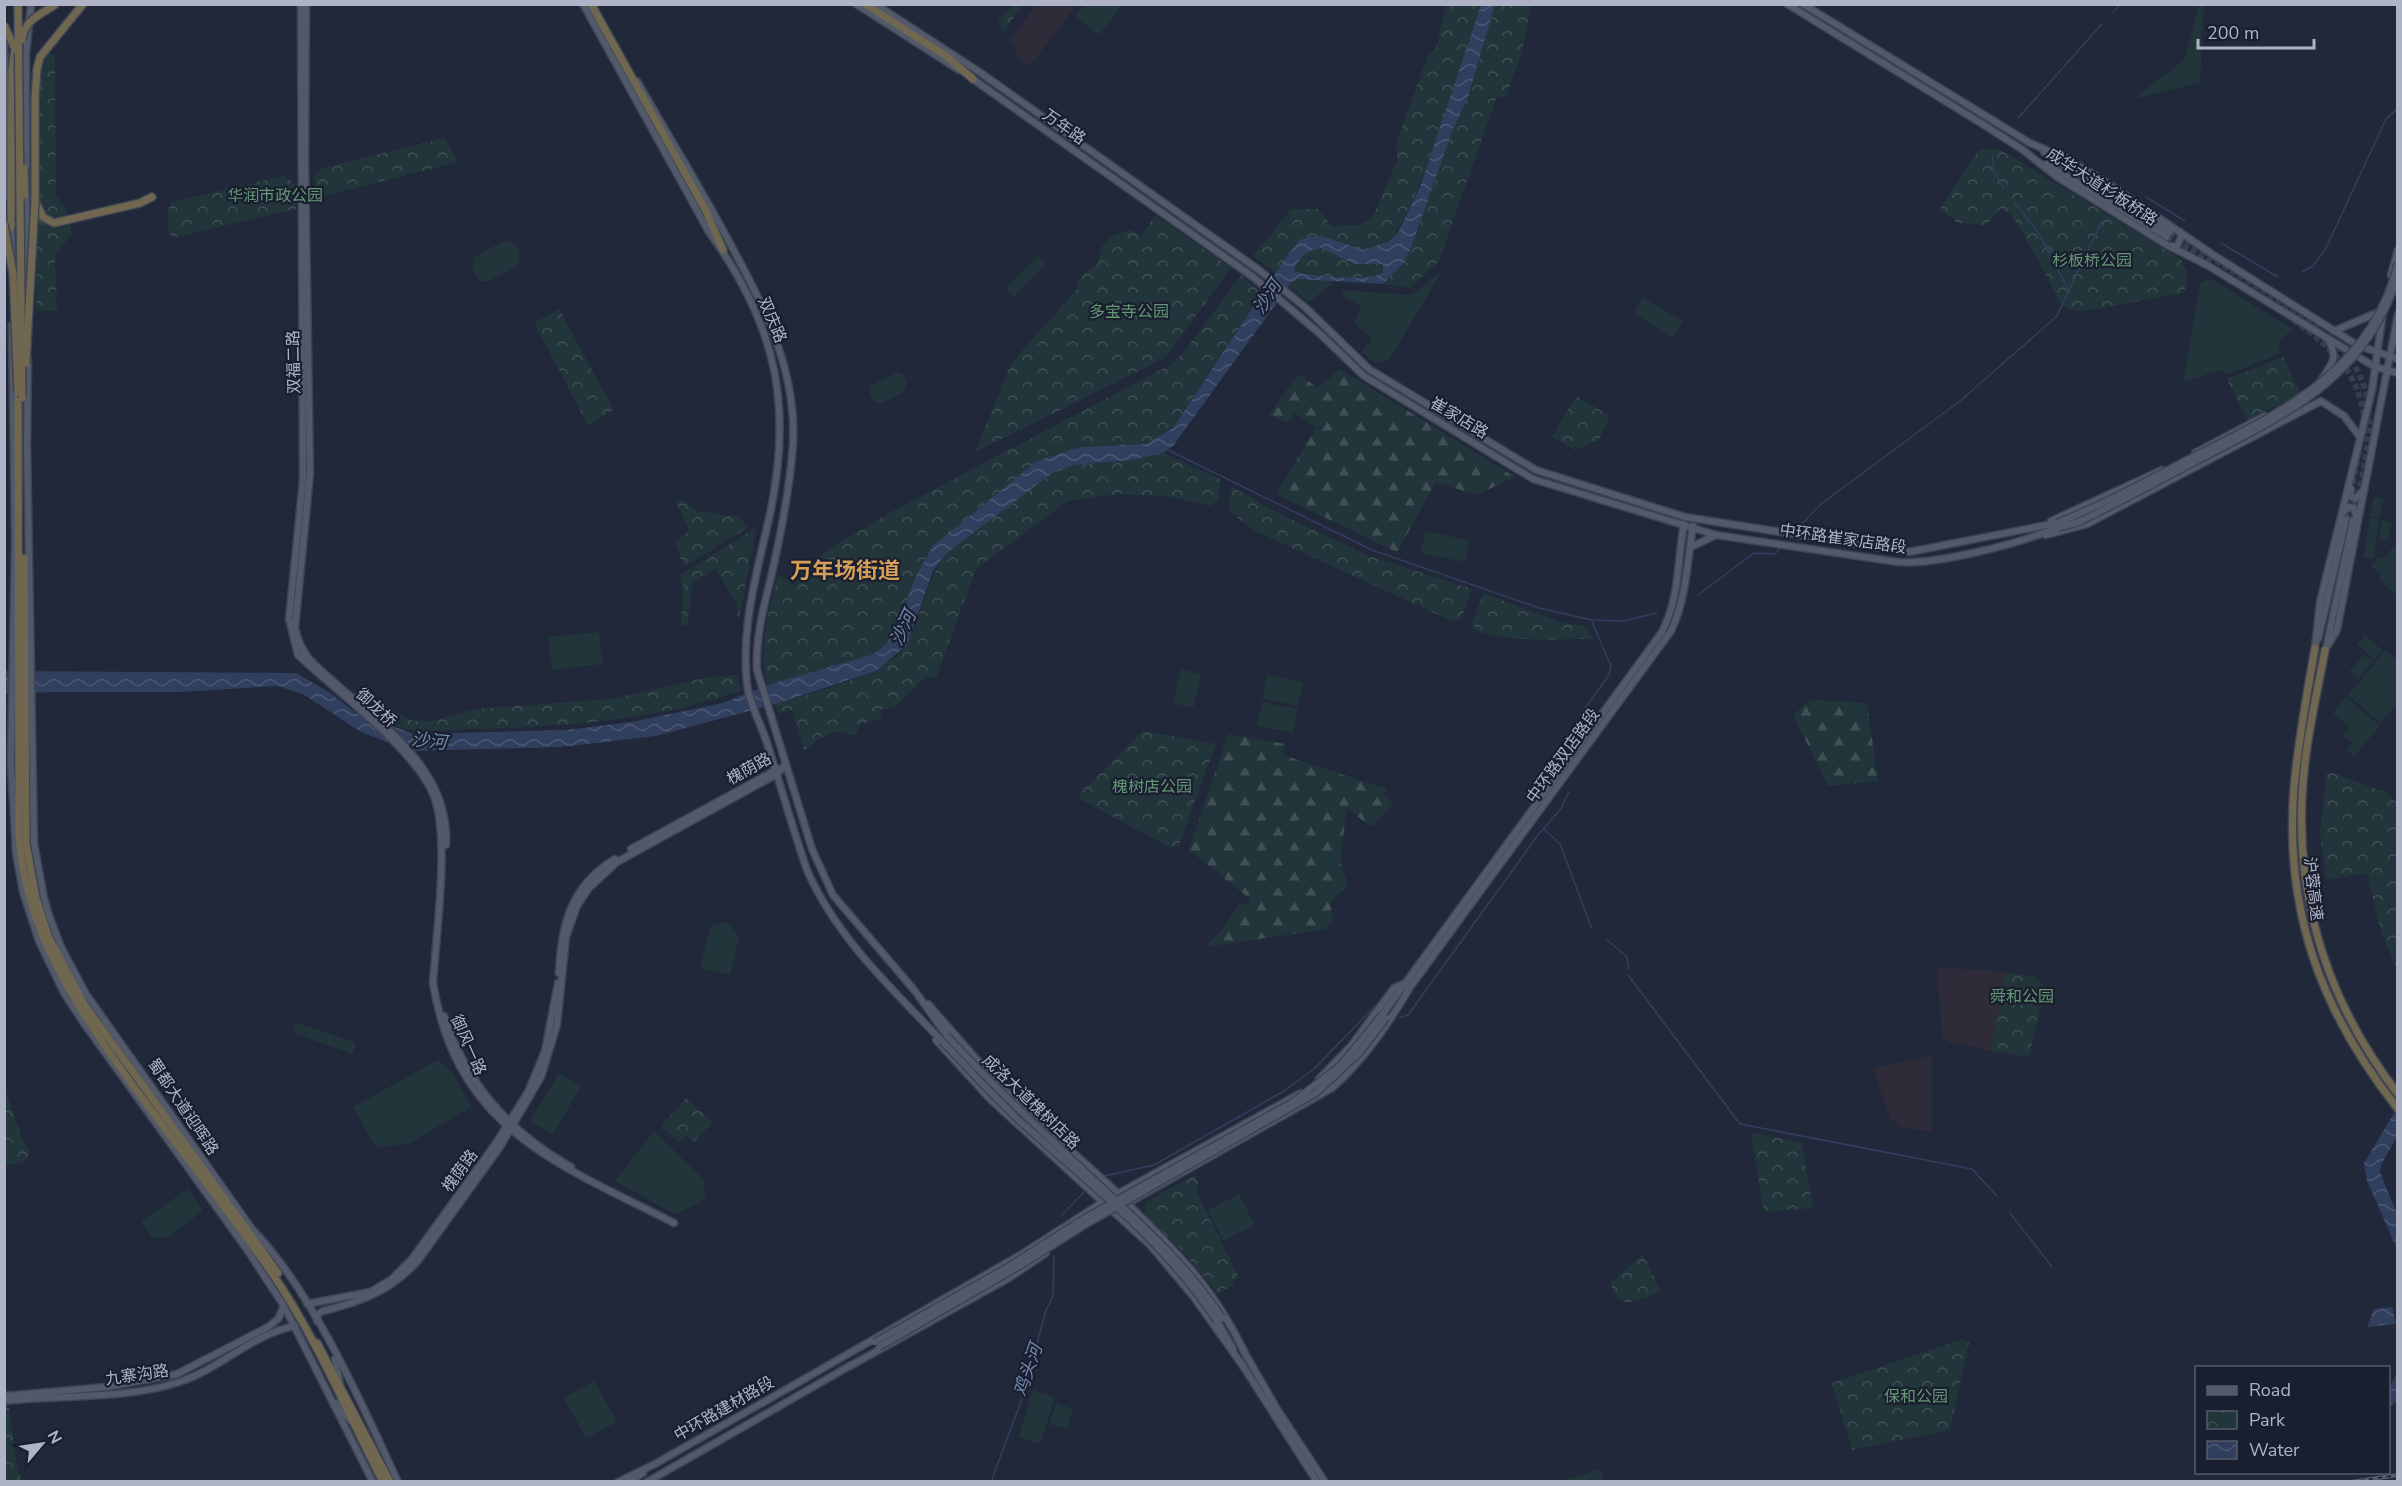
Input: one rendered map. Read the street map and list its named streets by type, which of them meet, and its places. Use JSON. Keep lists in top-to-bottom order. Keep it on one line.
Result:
{"streets":{"highway":["沪蓉高速","蜀都大道迎晖路"],"main road":["万年路","成华大道杉板桥路","双庆路","双福二路","崔家店路","中环路崔家店路段","御龙桥","中环路双店路段","槐荫路","御风一路","成洛大道槐树店路","九寨沟路","中环路建材路段"]},"crossings":[["万年路","崔家店路"],["成华大道杉板桥路","中环路崔家店路段"],["双庆路","成洛大道槐树店路"],["双福二路","御龙桥"],["崔家店路","中环路崔家店路段"],["崔家店路","中环路双店路段"],["中环路崔家店路段","中环路双店路段"],["御龙桥","御风一路"],["槐荫路","御风一路"],["槐荫路","成洛大道槐树店路"],["槐荫路","蜀都大道迎晖路"],["蜀都大道迎晖路","九寨沟路"]],"districts":["万年场街道"],"water":["沙河","鸡头河"],"parks":["华润市政公园","杉板桥公园","多宝寺公园","槐树店公园","舜和公园","保和公园"],"legend":["Road","Park","Water"],"scale_bar":"200 m","north":"top right"}
